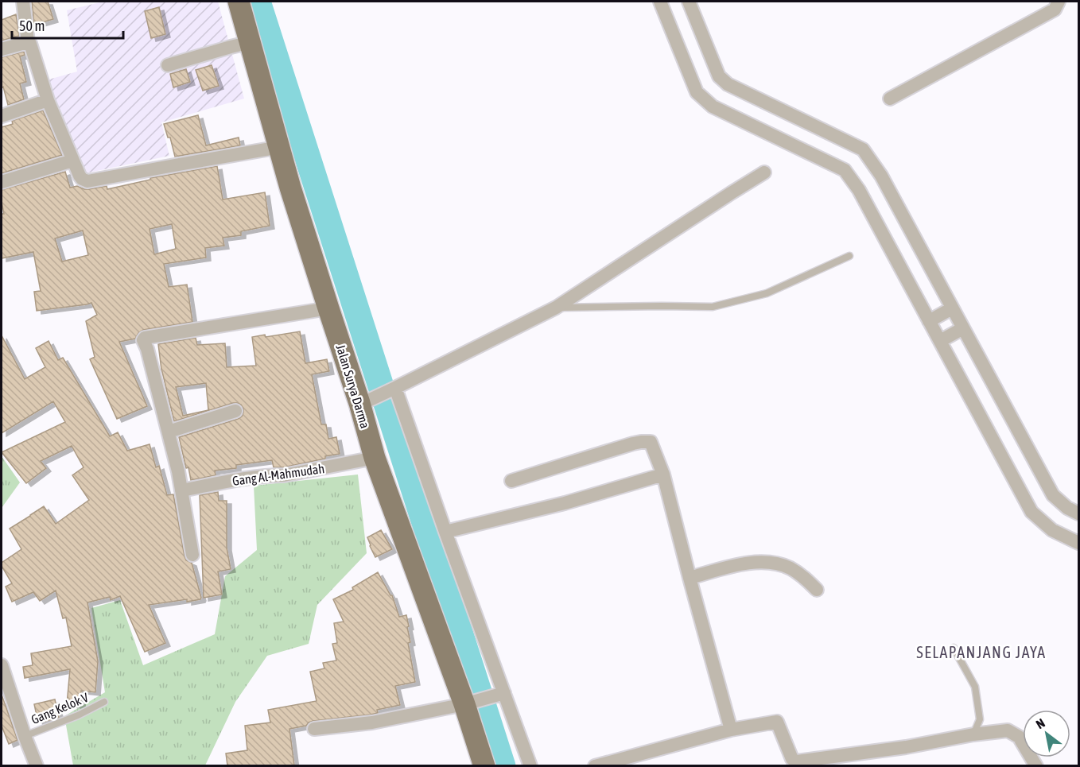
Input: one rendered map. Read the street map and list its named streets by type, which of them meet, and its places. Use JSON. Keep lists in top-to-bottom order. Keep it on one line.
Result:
{"streets":{"main road":["Jalan Surya Darma"],"street":["Gang Al-Mahmudah"],"lane":["Gang Kelok V"]},"crossings":[["Jalan Surya Darma","Gang Al-Mahmudah"]],"districts":["SELAPANJANG JAYA"],"scale_bar":"50 m","north":"top left"}
